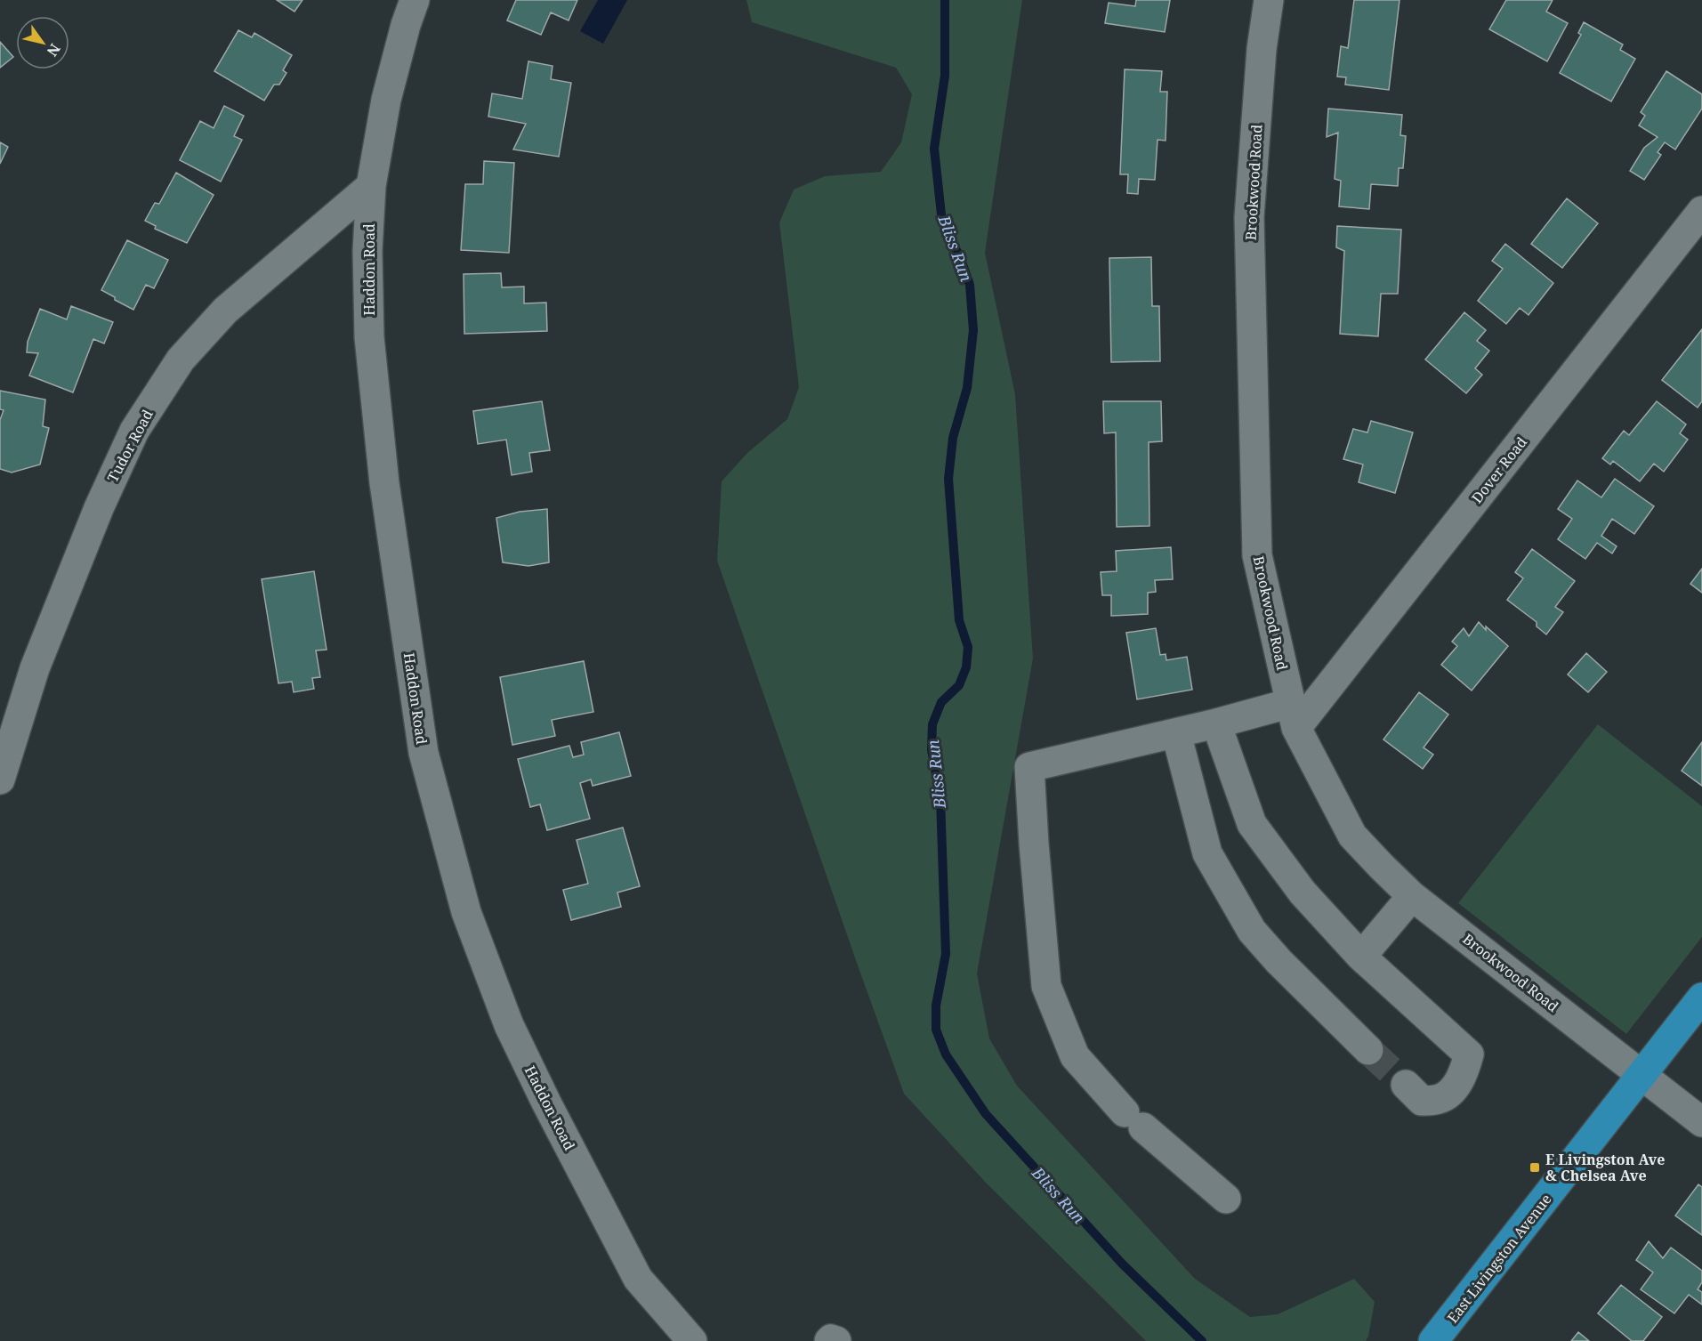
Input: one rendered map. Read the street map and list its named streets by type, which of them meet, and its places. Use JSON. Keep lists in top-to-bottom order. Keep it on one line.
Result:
{"streets":{"main road":["East Livingston Avenue"],"street":["Brookwood Road","Haddon Road","Tudor Road","Dover Road"]},"crossings":[["Brookwood Road","Dover Road"],["Brookwood Road","East Livingston Avenue"],["Haddon Road","Tudor Road"]],"water":["Bliss Run"],"places":{"transit":["E Livingston Ave & Chelsea Ave"]},"north":"bottom right"}
